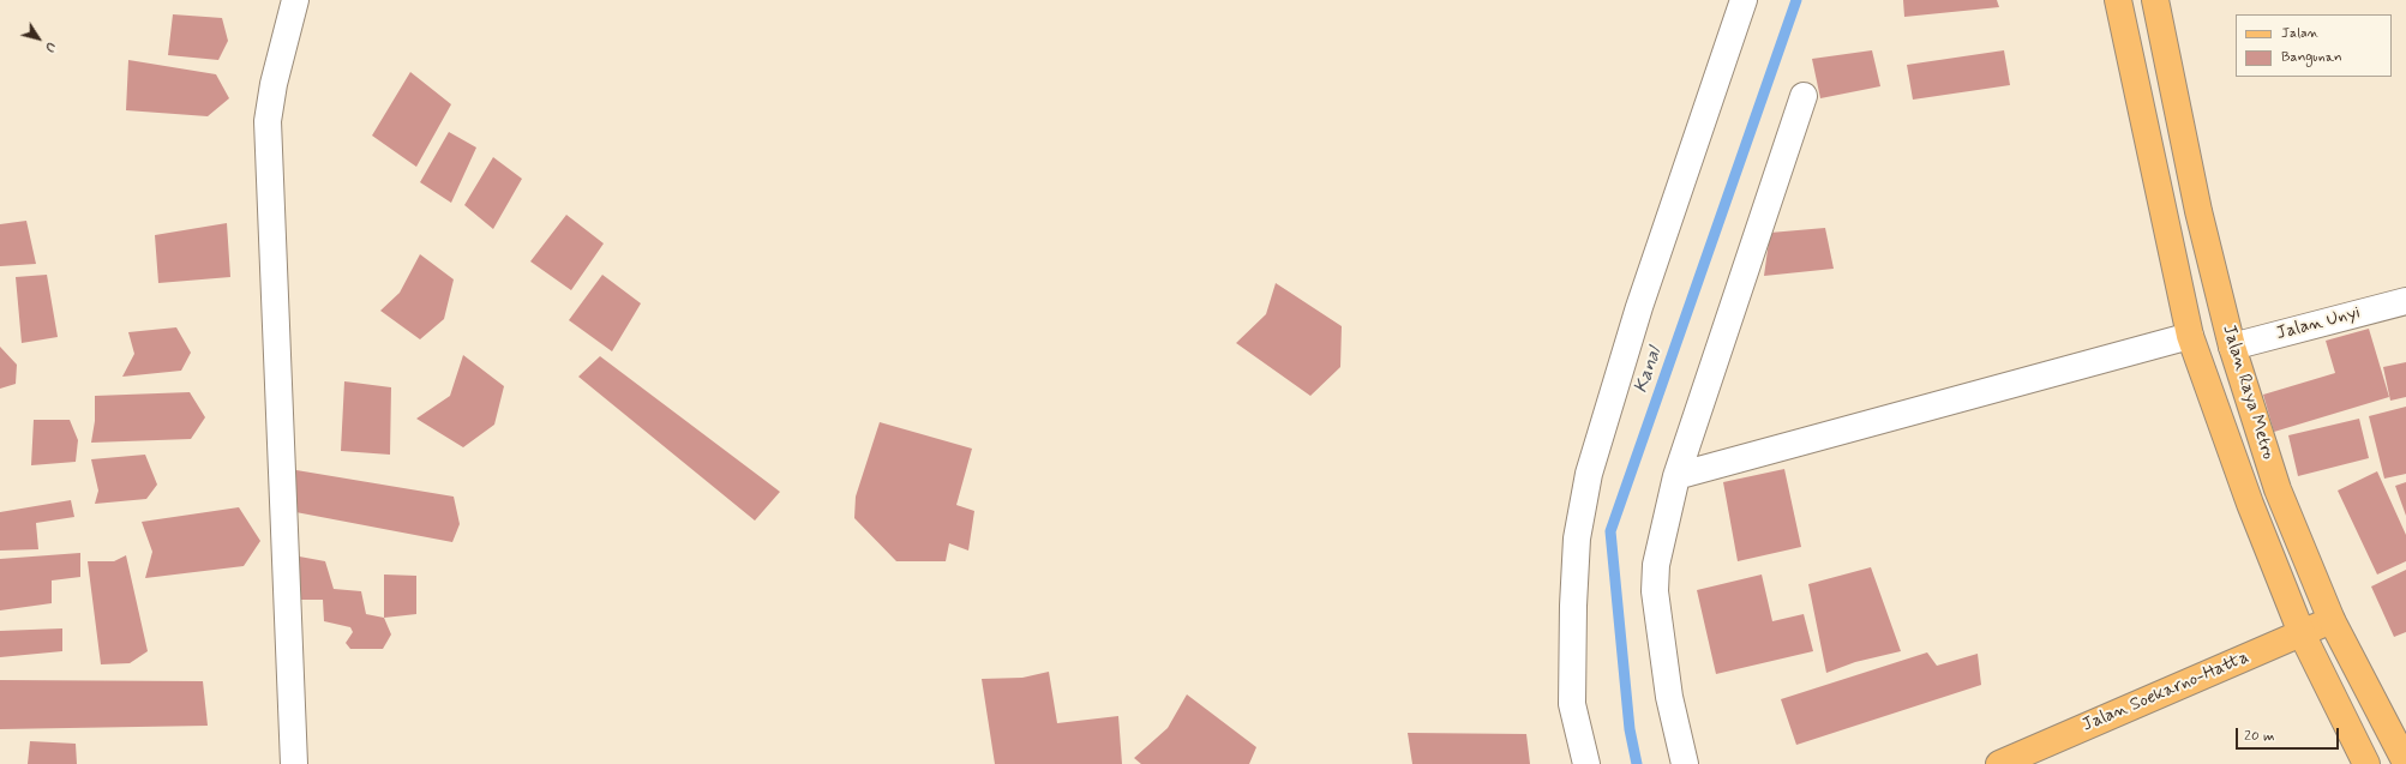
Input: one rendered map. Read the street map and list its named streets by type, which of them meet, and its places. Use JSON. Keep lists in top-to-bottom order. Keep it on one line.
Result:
{"streets":{"main road":["Jalan Raya Metro","Jalan Soekarno-Hatta"],"street":["Jalan Unyi"]},"crossings":[["Jalan Unyi","Jalan Raya Metro"],["Jalan Raya Metro","Jalan Soekarno-Hatta"]],"water":["Kanal"],"legend":["Jalan","Bangunan"],"scale_bar":"20 m","north":"bottom right"}
